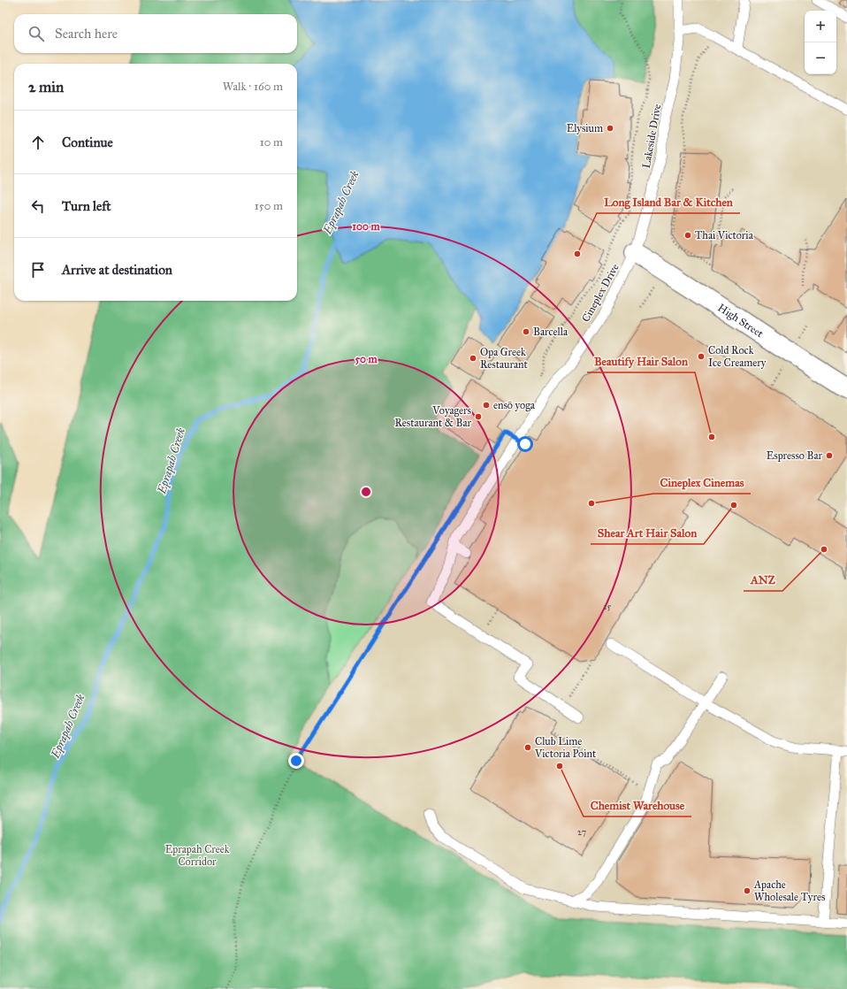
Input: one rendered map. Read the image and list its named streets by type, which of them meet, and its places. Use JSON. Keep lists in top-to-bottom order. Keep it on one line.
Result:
{"streets":{"street":["High Street"],"lane":["Lakeside Drive","Cineplex Drive"]},"crossings":[["Lakeside Drive","Cineplex Drive"],["Lakeside Drive","High Street"],["Cineplex Drive","High Street"]],"water":["Eprapah Creek"],"parks":["Eprapah Creek Corridor"],"places":["Elysium","Thai Victoria","Long Island Bar & Kitchen","Barcella","Cold Rock Ice Creamery","Opa Greek Restaurant","ensō yoga","Voyagers Restaurant & Bar","Beautify Hair Salon","Espresso Bar","Cineplex Cinemas","Shear Art Hair Salon","ANZ","Club Lime Victoria Point","Chemist Warehouse","Apache Wholesale Tyres"],"house_numbers":["15","27"],"page":{"map_buttons":["+","−"],"search":"Search here","heading":["2 min","Walk · 160 m"],"list":[["Continue","10 m"],["Turn left","150 m"],"Arrive at destination"]},"rings":["100 m","50 m"]}
